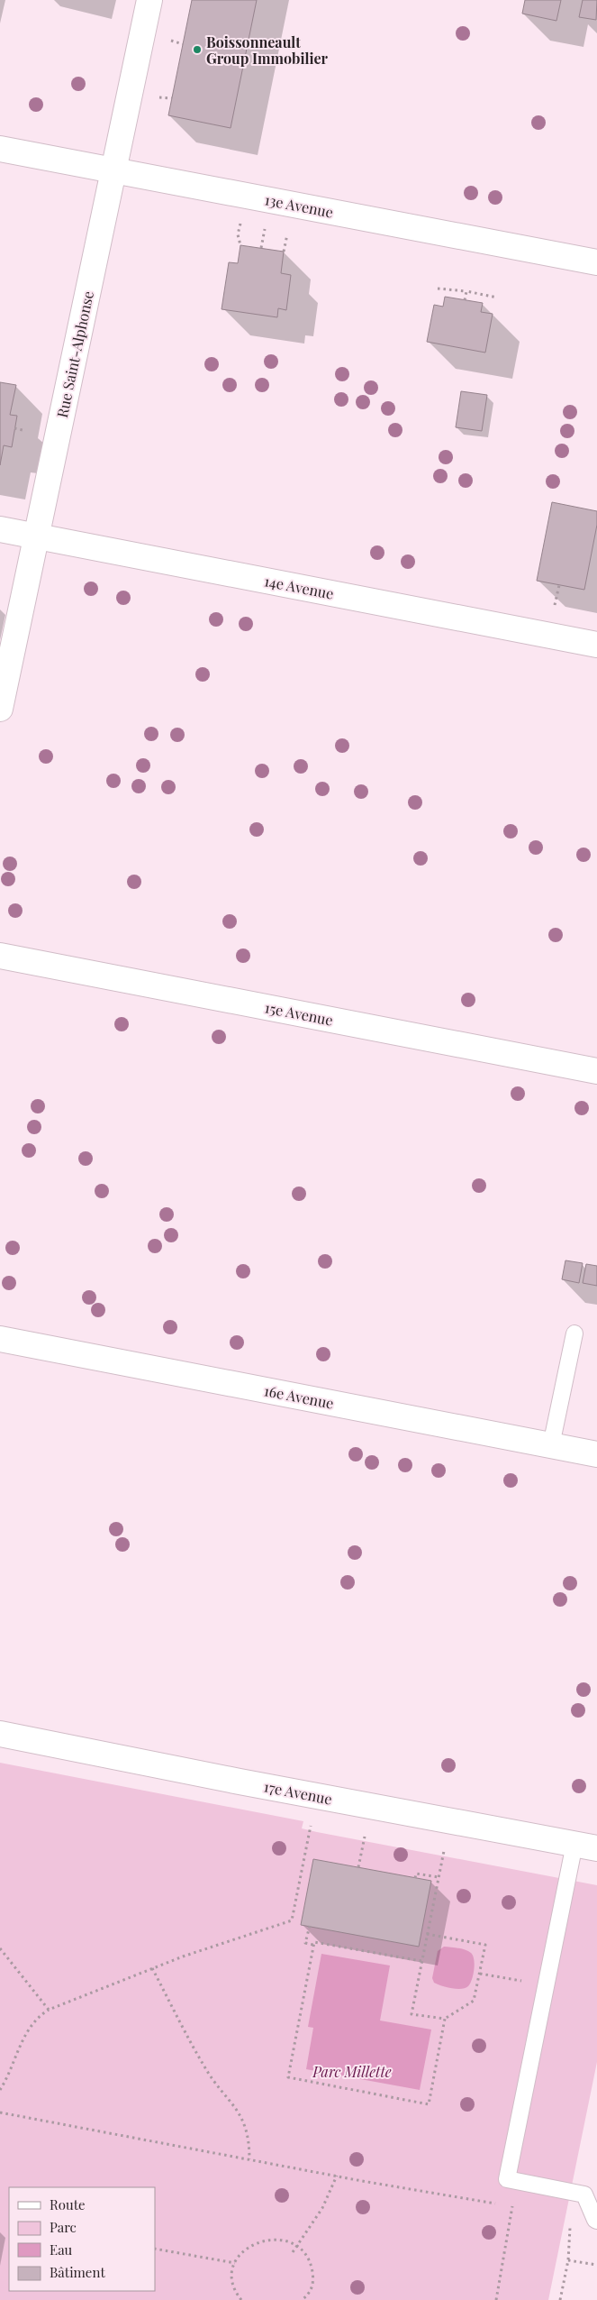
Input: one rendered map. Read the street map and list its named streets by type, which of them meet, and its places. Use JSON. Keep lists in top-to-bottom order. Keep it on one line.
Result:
{"streets":{"street":["13e Avenue","Rue Saint-Alphonse","14e Avenue","15e Avenue","16e Avenue","17e Avenue"]},"crossings":[["13e Avenue","Rue Saint-Alphonse"],["Rue Saint-Alphonse","14e Avenue"]],"parks":["Parc Millette"],"places":["Boissonneault Group Immobilier"],"legend":["Route","Parc","Eau","Bâtiment"]}
